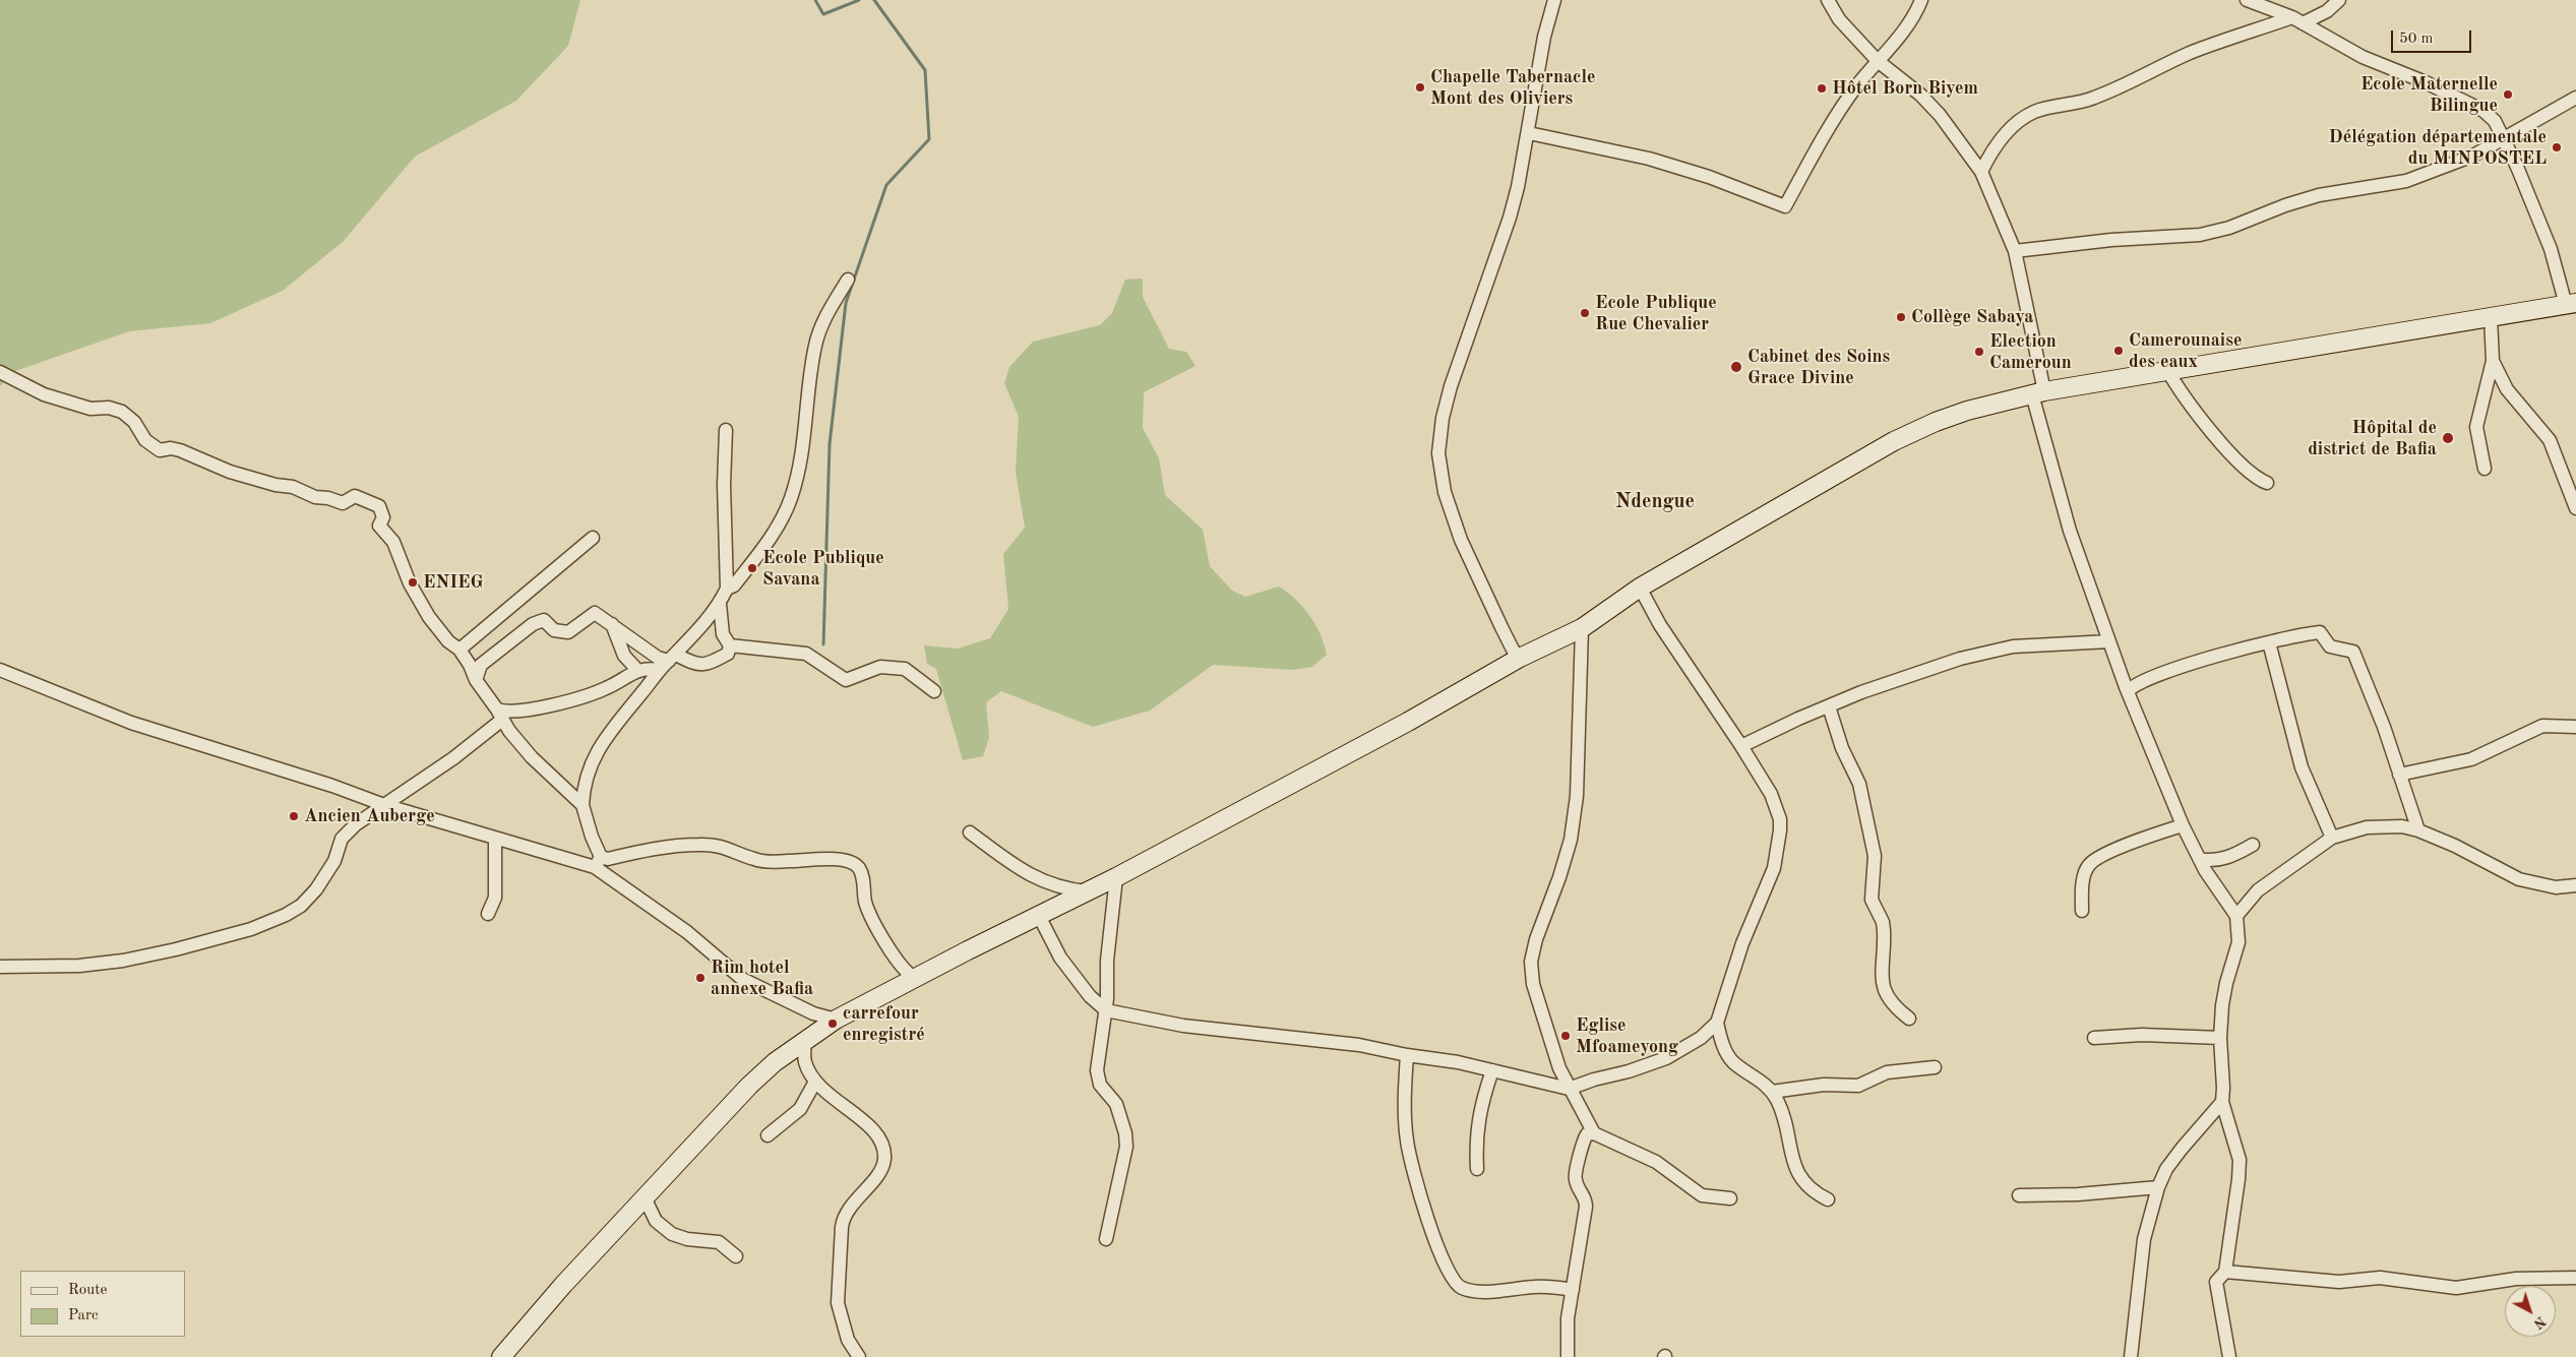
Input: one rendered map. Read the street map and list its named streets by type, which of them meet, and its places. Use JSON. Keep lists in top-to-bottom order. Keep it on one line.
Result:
{"districts":["Ndengue"],"places":["Chapelle Tabernacle Mont des Oliviers","Hôtel Born Biyem","Ecole Maternelle Bilingue","Délégation départementale du MINPOSTEL","Ecole Publique Rue Chevalier","Collège Sabaya","Camerounaise des eaux","Election Cameroun","Cabinet des Soins Grace Divine","Hôpital de district de Bafia","Ecole Publique Savana","ENIEG","Ancien Auberge","Rim hotel annexe Bafia","carrefour enregistré","Eglise Mfoameyong"],"legend":["Route","Parc"],"scale_bar":"50 m","north":"bottom right"}
